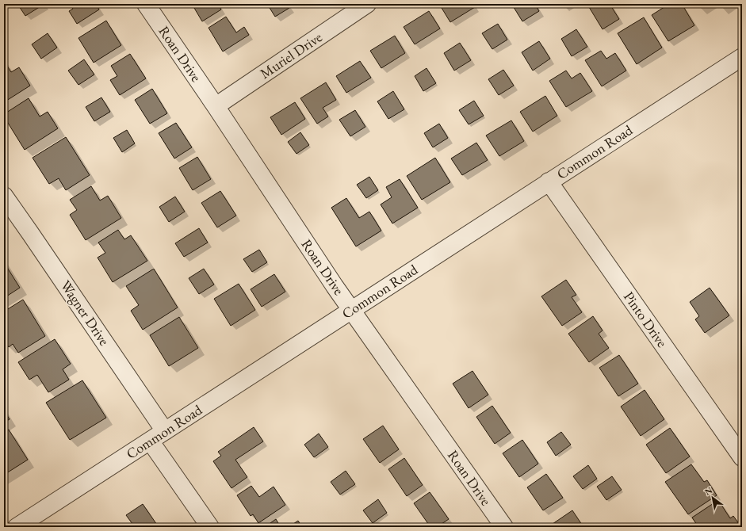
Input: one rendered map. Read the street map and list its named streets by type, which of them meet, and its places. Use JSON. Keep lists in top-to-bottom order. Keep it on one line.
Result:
{"streets":{"street":["Roan Drive","Muriel Drive","Common Road","Wagner Drive","Pinto Drive"]},"crossings":[["Roan Drive","Muriel Drive"],["Roan Drive","Common Road"],["Common Road","Wagner Drive"],["Common Road","Pinto Drive"]],"north":"top left"}
